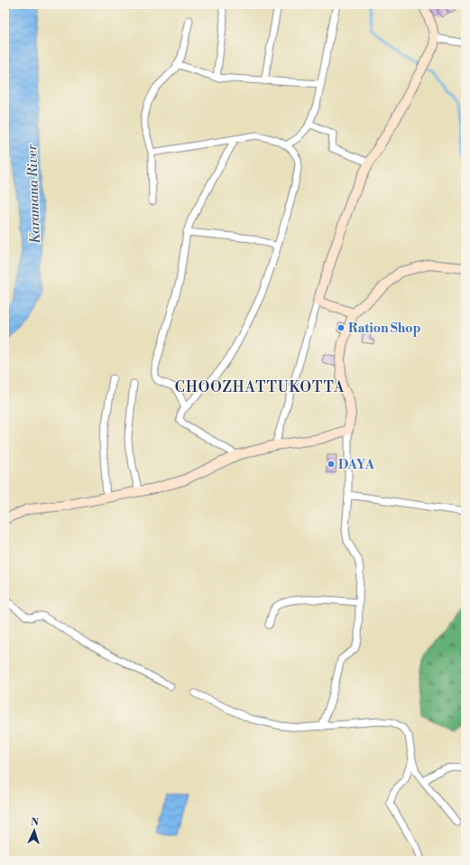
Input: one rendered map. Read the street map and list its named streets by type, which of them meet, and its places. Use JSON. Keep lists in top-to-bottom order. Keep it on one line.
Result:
{"districts":["CHOOZHATTUKOTTA"],"water":["Karamana River"],"places":["Ration Shop","DAYA"],"north":"top"}
